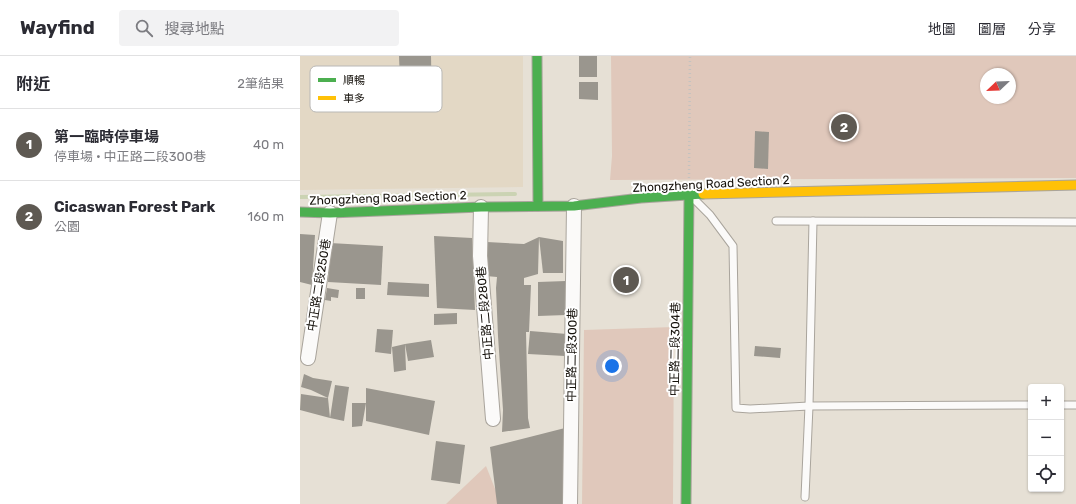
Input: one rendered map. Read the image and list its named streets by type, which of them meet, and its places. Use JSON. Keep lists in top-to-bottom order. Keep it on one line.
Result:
{"streets":{"street":["Zhongzheng Road Section 2","中正路二段250巷","中正路二段280巷","中正路二段304巷","中正路二段300巷"]},"crossings":[["Zhongzheng Road Section 2","中正路二段250巷"],["Zhongzheng Road Section 2","中正路二段280巷"],["Zhongzheng Road Section 2","中正路二段304巷"],["Zhongzheng Road Section 2","中正路二段300巷"]],"legend":["順暢","車多"],"north":"bottom left","page":{"header":"Wayfind","search":"搜尋地點","nav":["地圖","圖層","分享"],"heading":["附近","2筆結果"],"list":[{"mark":"1","name":"第一臨時停車場","note":"停車場 · 中正路二段300巷","value":"40 m"},{"mark":"2","name":"Cicaswan Forest Park","note":"公園","value":"160 m"}],"pins":["2","1"],"map_buttons":["+","−"]}}
